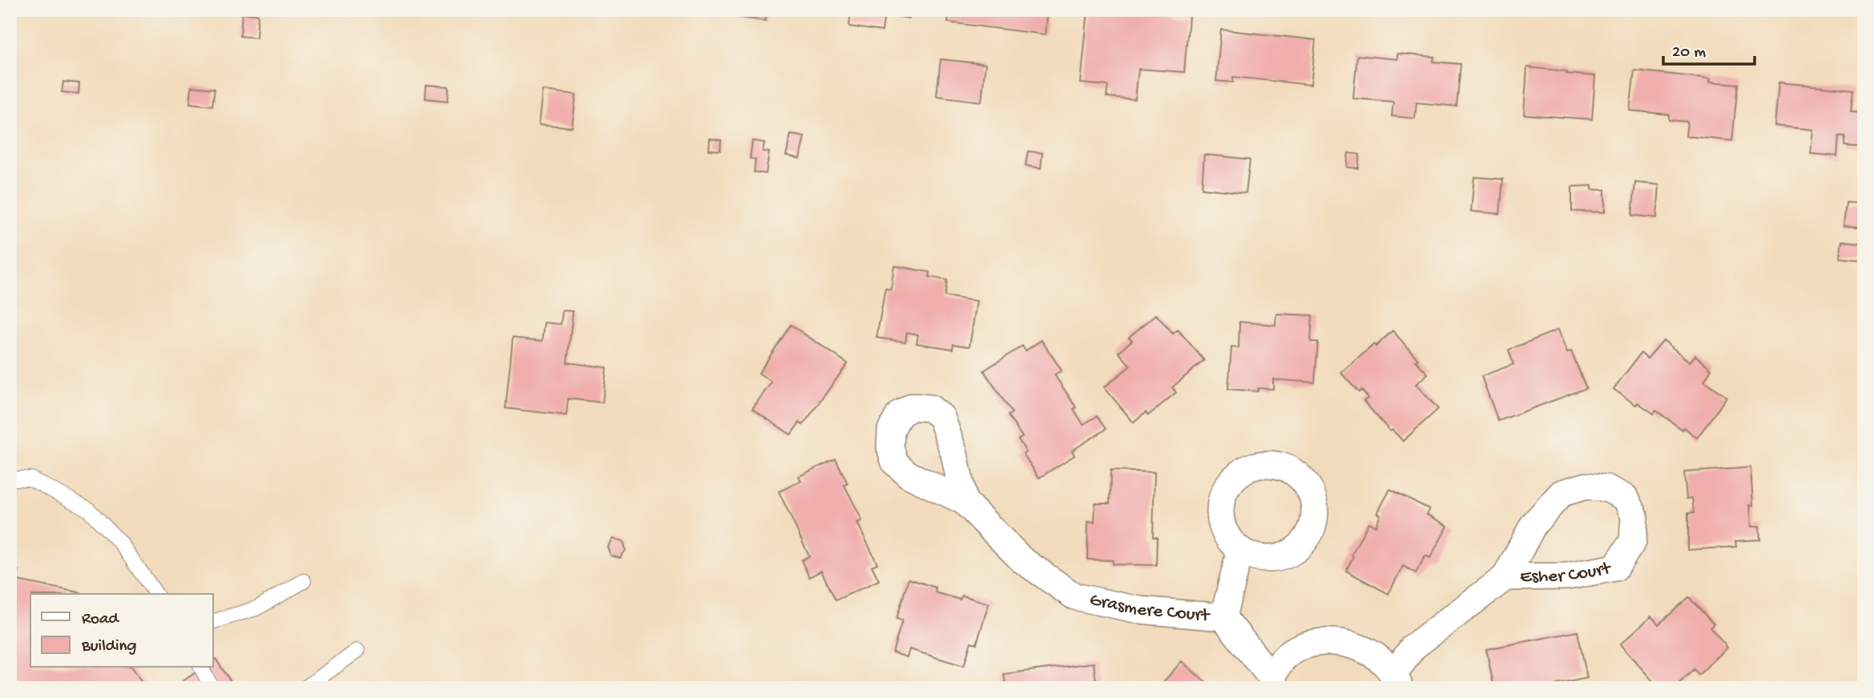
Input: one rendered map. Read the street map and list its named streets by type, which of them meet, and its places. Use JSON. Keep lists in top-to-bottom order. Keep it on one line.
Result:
{"streets":{"street":["Esher Court","Grasmere Court"]},"legend":["Road","Building"],"scale_bar":"20 m"}
